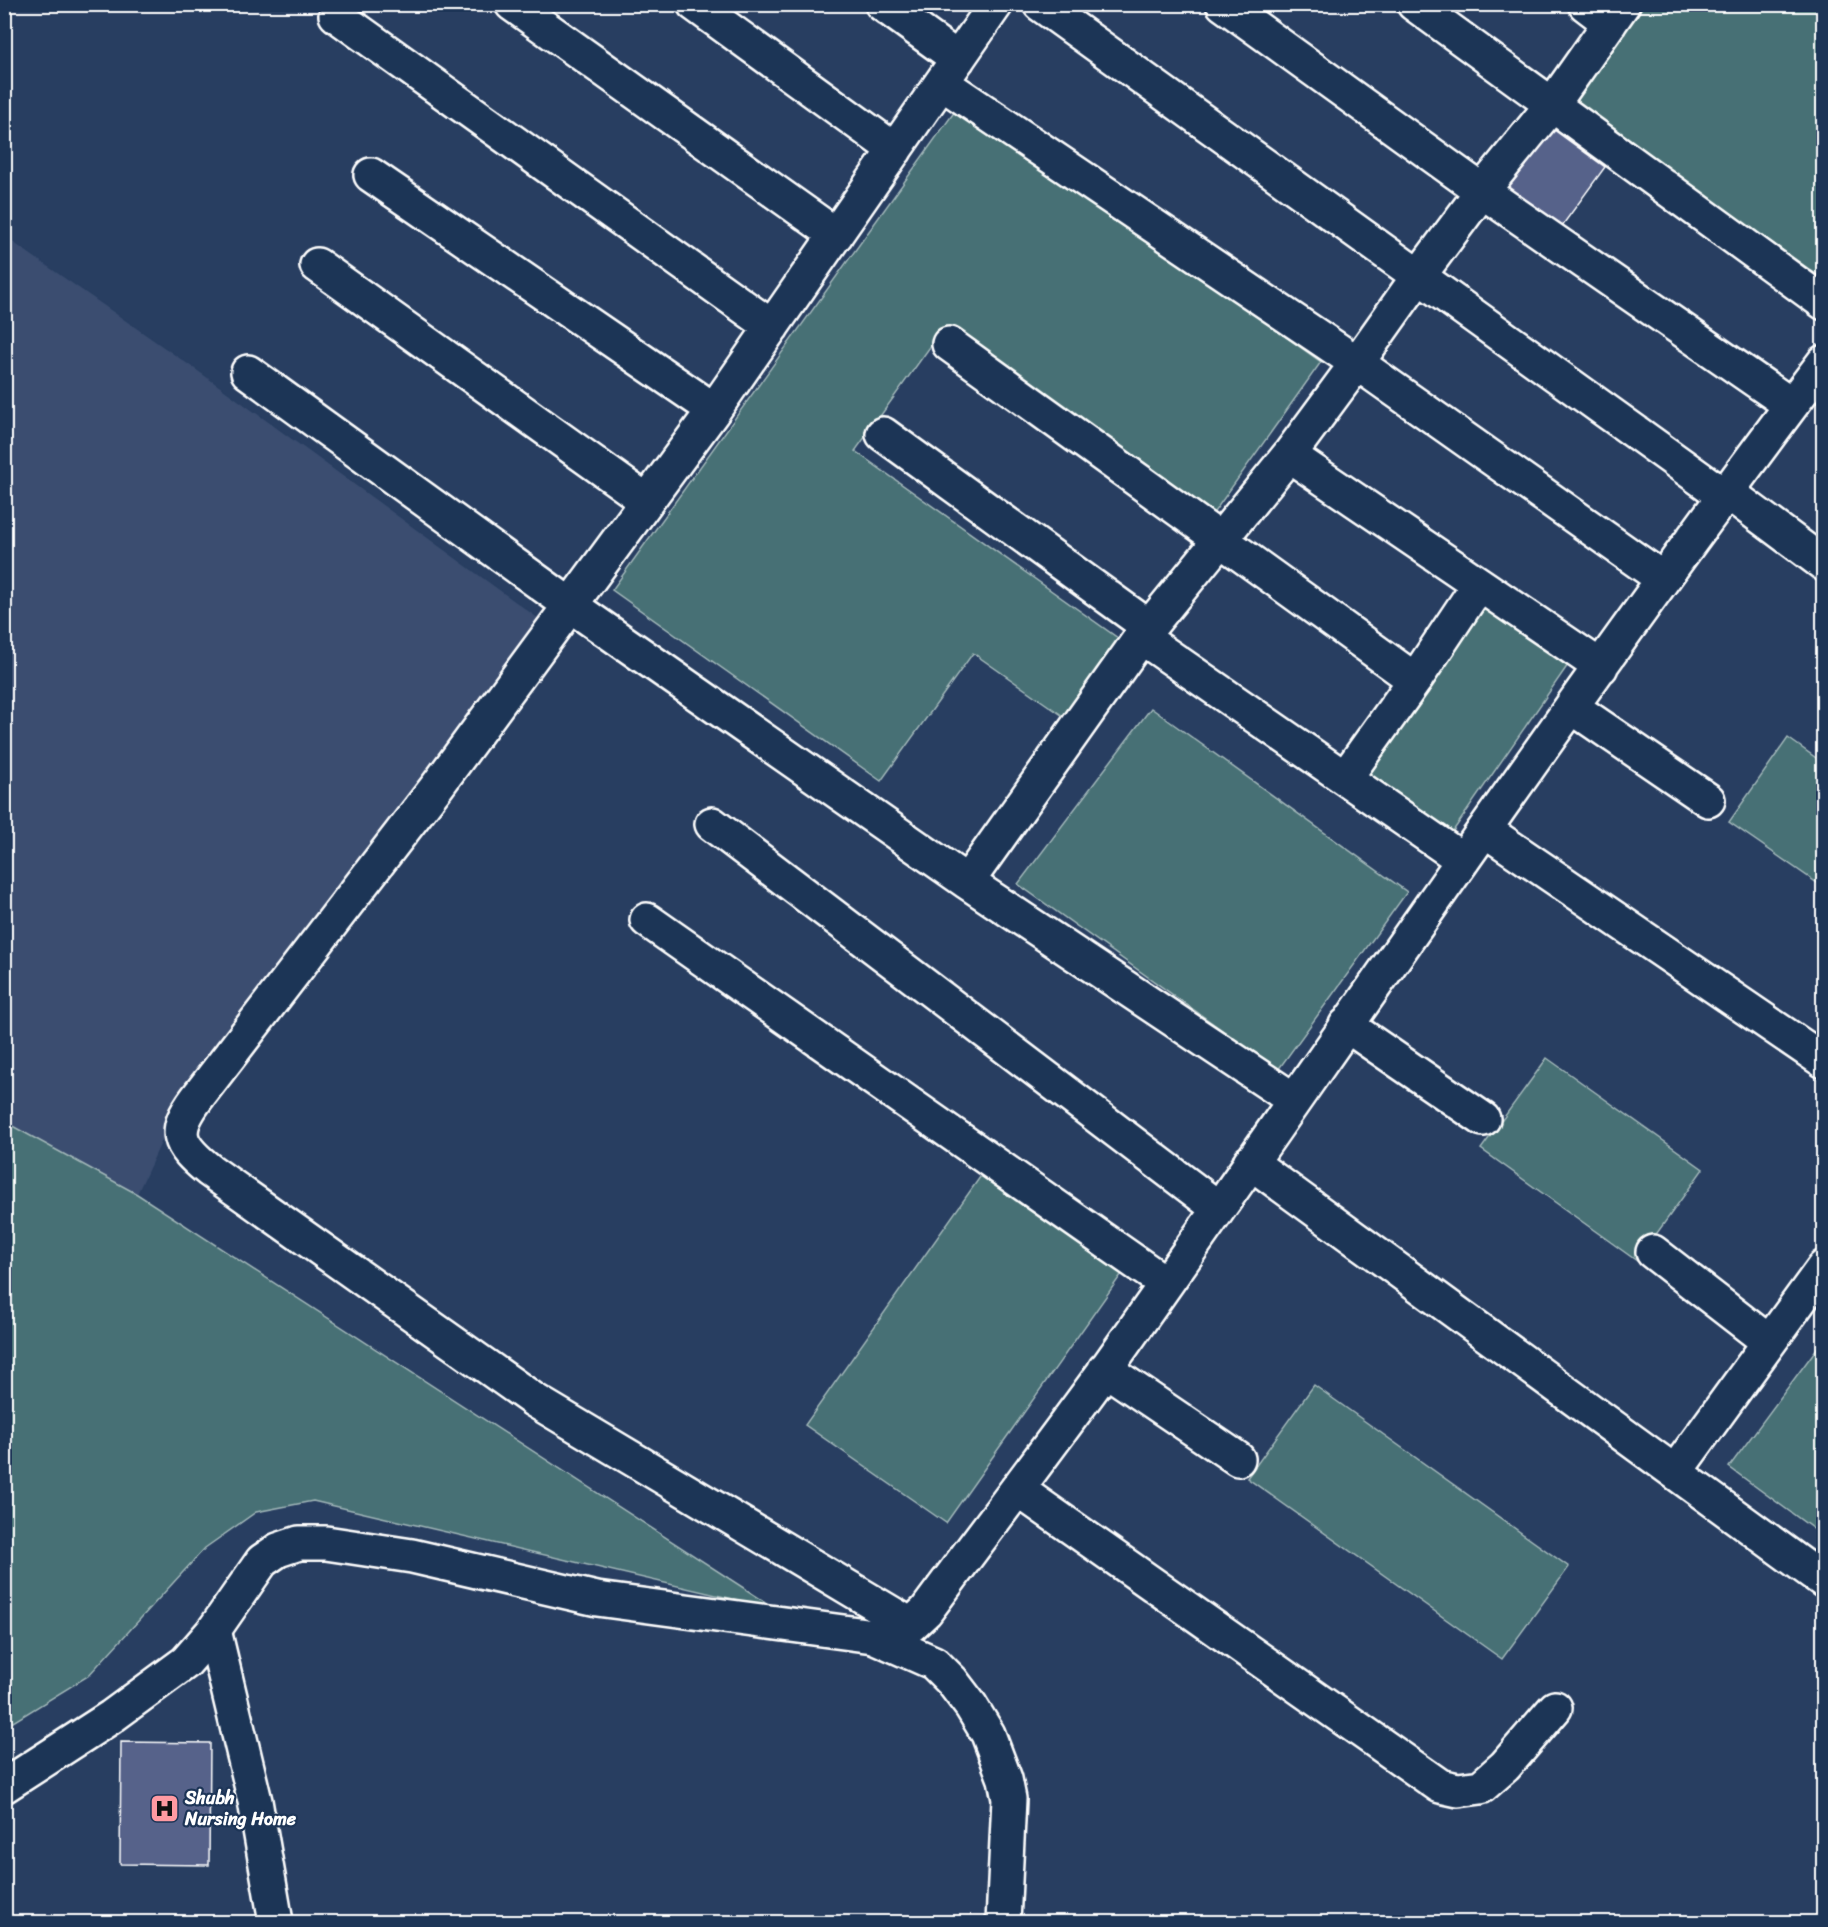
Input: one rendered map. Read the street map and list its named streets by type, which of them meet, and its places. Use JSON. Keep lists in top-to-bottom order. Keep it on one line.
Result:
{"places":{"hospital":["Shubh Nursing Home"]}}
